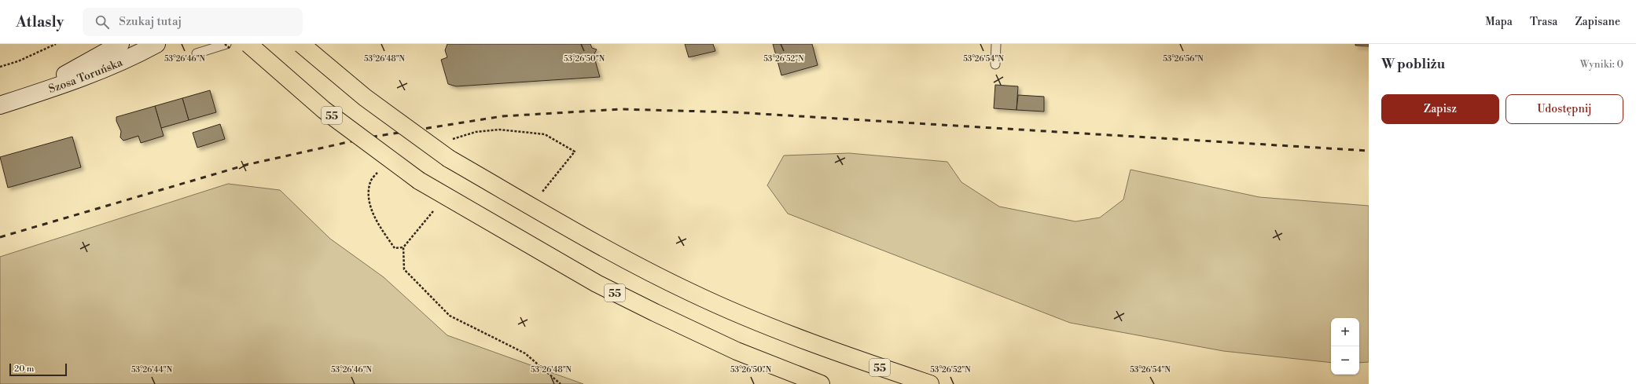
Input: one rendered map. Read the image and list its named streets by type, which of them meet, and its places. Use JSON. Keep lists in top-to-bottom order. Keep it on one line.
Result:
{"streets":{"main road":["Szosa Toruńska","55"]},"scale_bar":"20 m","page":{"header":"Atlasly","search":"Szukaj tutaj","nav":["Mapa","Trasa","Zapisane"],"heading":["W pobliżu","Wyniki: 0"],"buttons":["Zapisz","Udostępnij"],"map_buttons":["+","−"],"scale":"20 m"},"coordinates":["53°26'46\"N","53°26'48\"N","53°26'50\"N","53°26'52\"N","53°26'54\"N","53°26'56\"N","53°26'44\"N"]}
